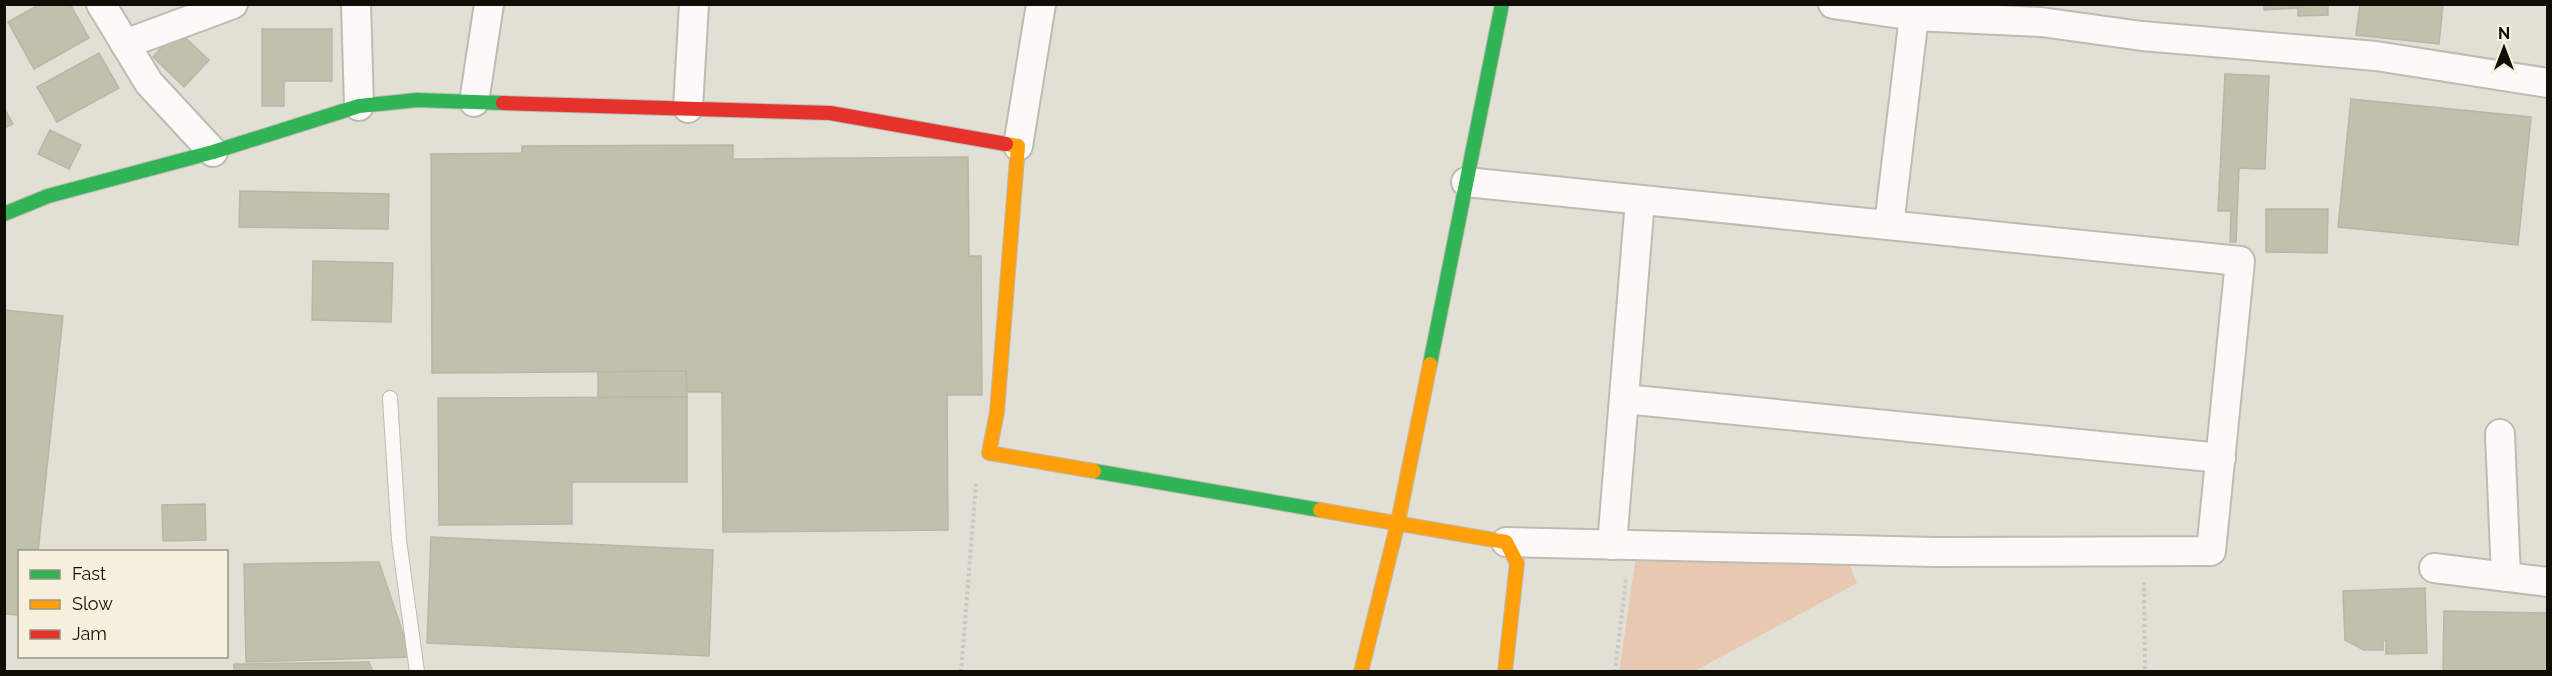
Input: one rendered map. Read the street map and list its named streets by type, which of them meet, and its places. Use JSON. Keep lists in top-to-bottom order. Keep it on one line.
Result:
{"legend":["Fast","Slow","Jam"],"north":"top"}
